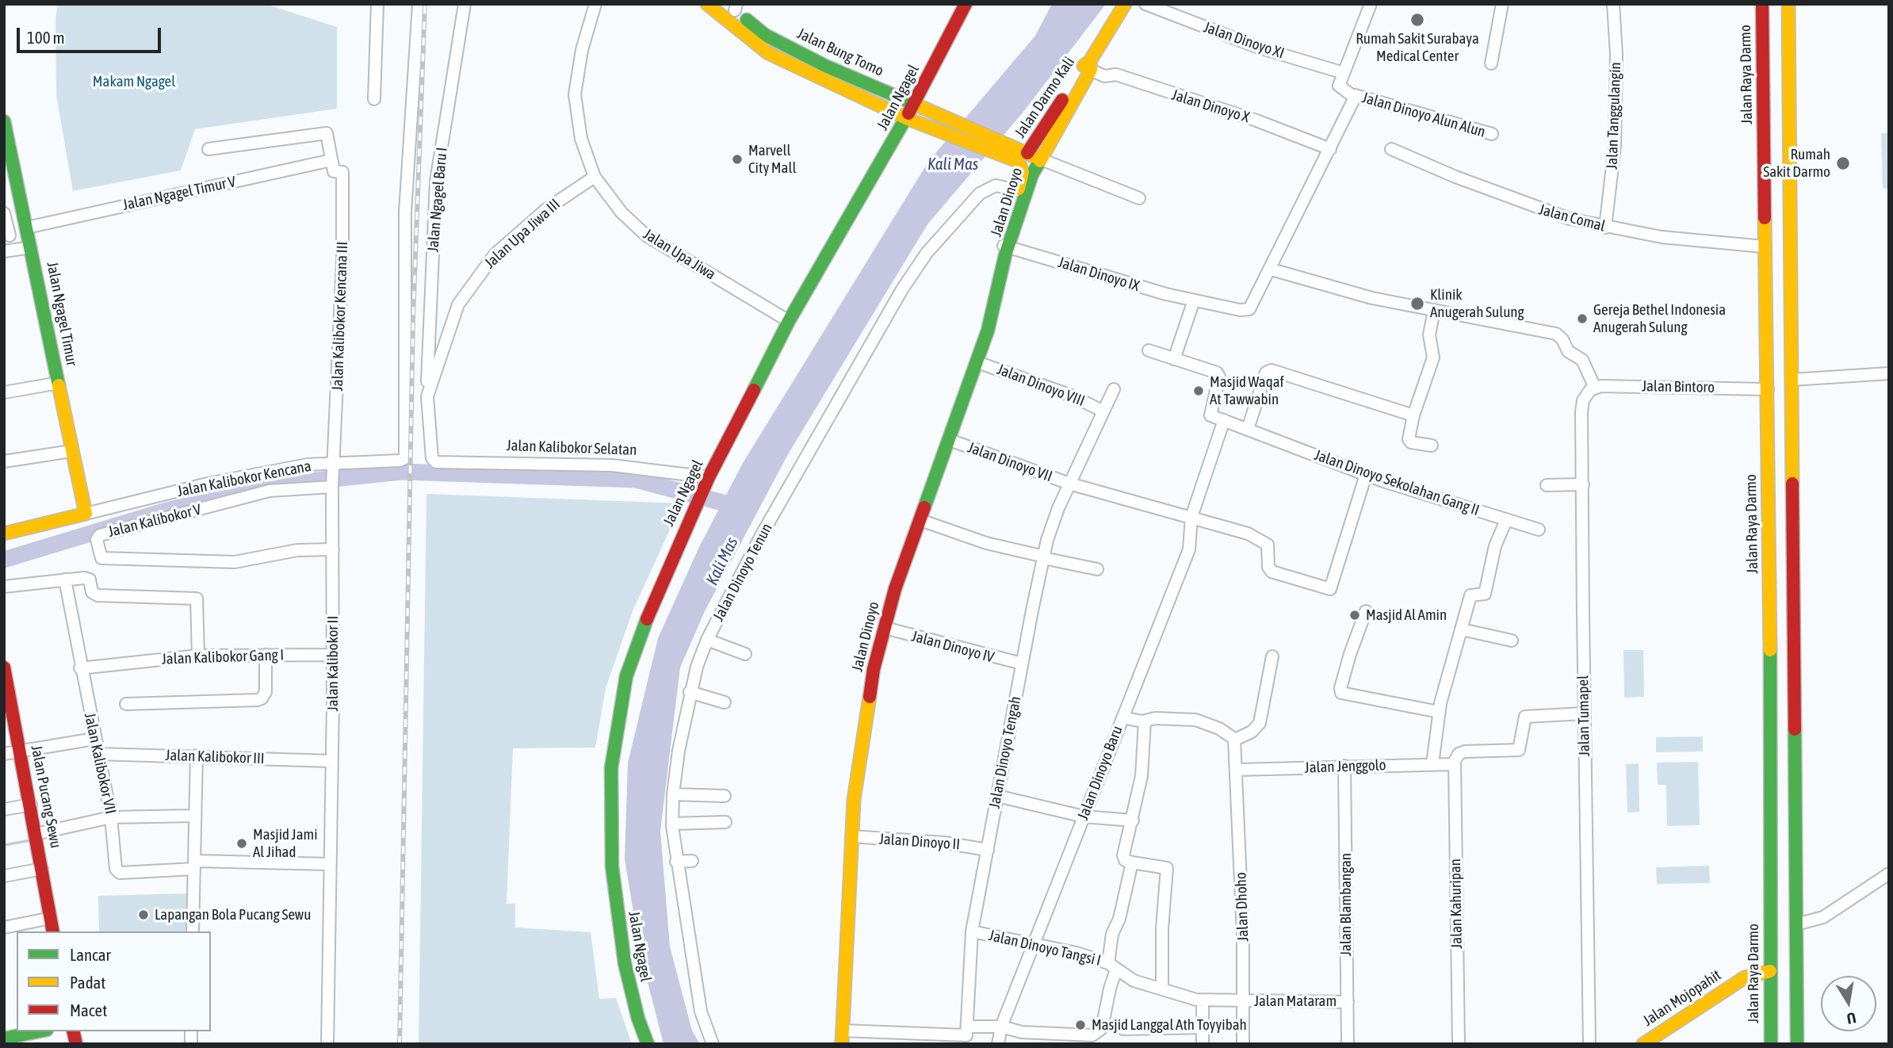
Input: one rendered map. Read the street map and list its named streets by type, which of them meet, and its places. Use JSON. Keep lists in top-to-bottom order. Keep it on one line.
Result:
{"streets":{"main road":["Jalan Bung Tomo","Jalan Raya Darmo","Jalan Ngagel","Jalan Darmo Kali","Jalan Dinoyo","Jalan Ngagel Timur","Jalan Pucang Sewu","Jalan Mojopahit"],"street":["Jalan Dinoyo XI","Jalan Dinoyo X","Jalan Dinoyo Alun Alun","Jalan Tanggulangin","Jalan Ngagel Timur V","Jalan Ngagel Baru I","Jalan Comal","Jalan Upa Jiwa III","Jalan Upa Jiwa","Jalan Dinoyo IX","Jalan Kalibokor Kencana III","Jalan Dinoyo VIII","Jalan Bintoro","Jalan Kalibokor Selatan","Jalan Dinoyo VII","Jalan Kalibokor Kencana","Jalan Dinoyo Sekolahan Gang II","Jalan Kalibokor V","Jalan Dinoyo Tenun","Jalan Dinoyo IV","Jalan Kalibokor Gang I","Jalan Kalibokor II","Jalan Tumapel","Jalan Dinoyo Tengah","Jalan Kalibokor III","Jalan Kalibokor VII","Jalan Jenggolo","Jalan Dinoyo Baru","Jalan Dinoyo II","Jalan Kahuripan","Jalan Blambangan","Jalan Dhoho","Jalan Dinoyo Tangsi I","Jalan Mataram"]},"crossings":[["Jalan Dinoyo XI","Jalan Dinoyo Alun Alun"],["Jalan Bung Tomo","Jalan Ngagel"],["Jalan Bung Tomo","Jalan Darmo Kali"],["Jalan Bung Tomo","Jalan Dinoyo"],["Jalan Raya Darmo","Jalan Comal"],["Jalan Raya Darmo","Jalan Bintoro"],["Jalan Raya Darmo","Jalan Mojopahit"],["Jalan Ngagel","Jalan Upa Jiwa"],["Jalan Ngagel","Jalan Kalibokor Selatan"],["Jalan Darmo Kali","Jalan Dinoyo X"],["Jalan Darmo Kali","Jalan Dinoyo"],["Jalan Tanggulangin","Jalan Comal"],["Jalan Ngagel Timur V","Jalan Ngagel Timur"],["Jalan Ngagel Timur V","Jalan Kalibokor Kencana III"],["Jalan Ngagel Baru I","Jalan Upa Jiwa III"],["Jalan Dinoyo","Jalan Dinoyo IX"],["Jalan Dinoyo","Jalan Dinoyo VIII"],["Jalan Dinoyo","Jalan Dinoyo VII"],["Jalan Dinoyo","Jalan Dinoyo Tenun"],["Jalan Dinoyo","Jalan Dinoyo IV"],["Jalan Dinoyo","Jalan Dinoyo II"],["Jalan Upa Jiwa III","Jalan Upa Jiwa"],["Jalan Upa Jiwa III","Jalan Kalibokor Selatan"],["Jalan Ngagel Timur","Jalan Kalibokor Kencana"],["Jalan Kalibokor Kencana III","Jalan Kalibokor Kencana"],["Jalan Kalibokor Kencana III","Jalan Kalibokor II"],["Jalan Dinoyo VIII","Jalan Dinoyo Tengah"],["Jalan Bintoro","Jalan Tumapel"],["Jalan Dinoyo VII","Jalan Dinoyo Sekolahan Gang II"],["Jalan Dinoyo VII","Jalan Dinoyo Tengah"],["Jalan Dinoyo VII","Jalan Dinoyo Baru"],["Jalan Kalibokor Kencana","Jalan Kalibokor II"],["Jalan Dinoyo Sekolahan Gang II","Jalan Dinoyo Baru"],["Jalan Kalibokor V","Jalan Kalibokor II"],["Jalan Dinoyo IV","Jalan Dinoyo Tengah"],["Jalan Kalibokor Gang I","Jalan Kalibokor II"],["Jalan Kalibokor Gang I","Jalan Kalibokor VII"],["Jalan Kalibokor II","Jalan Kalibokor III"],["Jalan Dinoyo Tengah","Jalan Dinoyo II"],["Jalan Dinoyo Tengah","Jalan Dinoyo Tangsi I"],["Jalan Kalibokor III","Jalan Kalibokor VII"],["Jalan Jenggolo","Jalan Kahuripan"],["Jalan Jenggolo","Jalan Blambangan"],["Jalan Jenggolo","Jalan Dhoho"],["Jalan Dinoyo Baru","Jalan Dinoyo Tangsi I"],["Jalan Blambangan","Jalan Mataram"],["Jalan Dhoho","Jalan Dinoyo Tangsi I"],["Jalan Dhoho","Jalan Mataram"],["Jalan Dinoyo Tangsi I","Jalan Mataram"]],"water":["Kali Mas"],"parks":["Makam Ngagel"],"places":["Rumah Sakit Surabaya Medical Center","Marvell City Mall","Rumah Sakit Darmo","Klinik Anugerah Sulung","Gereja Bethel Indonesia Anugerah Sulung","Masjid Waqaf At Tawwabin","Masjid Al Amin","Masjid Jami Al Jihad","Lapangan Bola Pucang Sewu","Masjid Langgal Ath Toyyibah"],"legend":["Lancar","Padat","Macet"],"scale_bar":"100 m","north":"bottom"}
